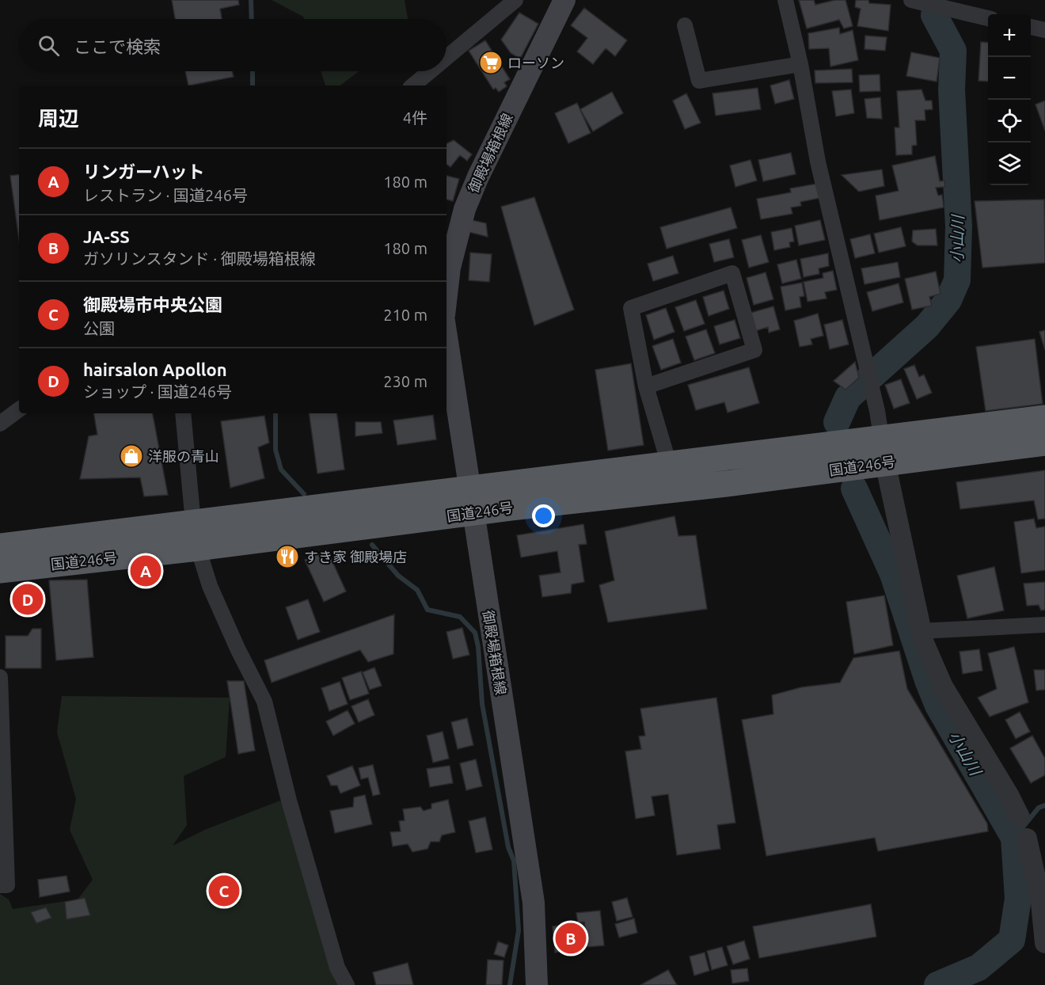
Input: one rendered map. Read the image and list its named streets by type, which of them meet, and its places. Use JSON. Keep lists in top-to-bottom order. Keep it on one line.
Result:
{"streets":{"highway":["国道246号"],"main road":["御殿場箱根線"]},"crossings":[["御殿場箱根線","国道246号"]],"water":["小山川"],"places":{"supermarket":["ローソン"],"shop":["洋服の青山"],"restaurant":["すき家 御殿場店"]},"page":{"map_buttons":["+","−"],"search":"ここで検索","heading":["周辺","4件"],"list":[{"mark":"A","name":"リンガーハット","note":"レストラン · 国道246号","value":"180 m"},{"mark":"B","name":"JA-SS","note":"ガソリンスタンド · 御殿場箱根線","value":"180 m"},{"mark":"C","name":"御殿場市中央公園","note":"公園","value":"210 m"},{"mark":"D","name":"hairsalon Apollon","note":"ショップ · 国道246号","value":"230 m"}],"pins":["A","D","C","B"]}}
